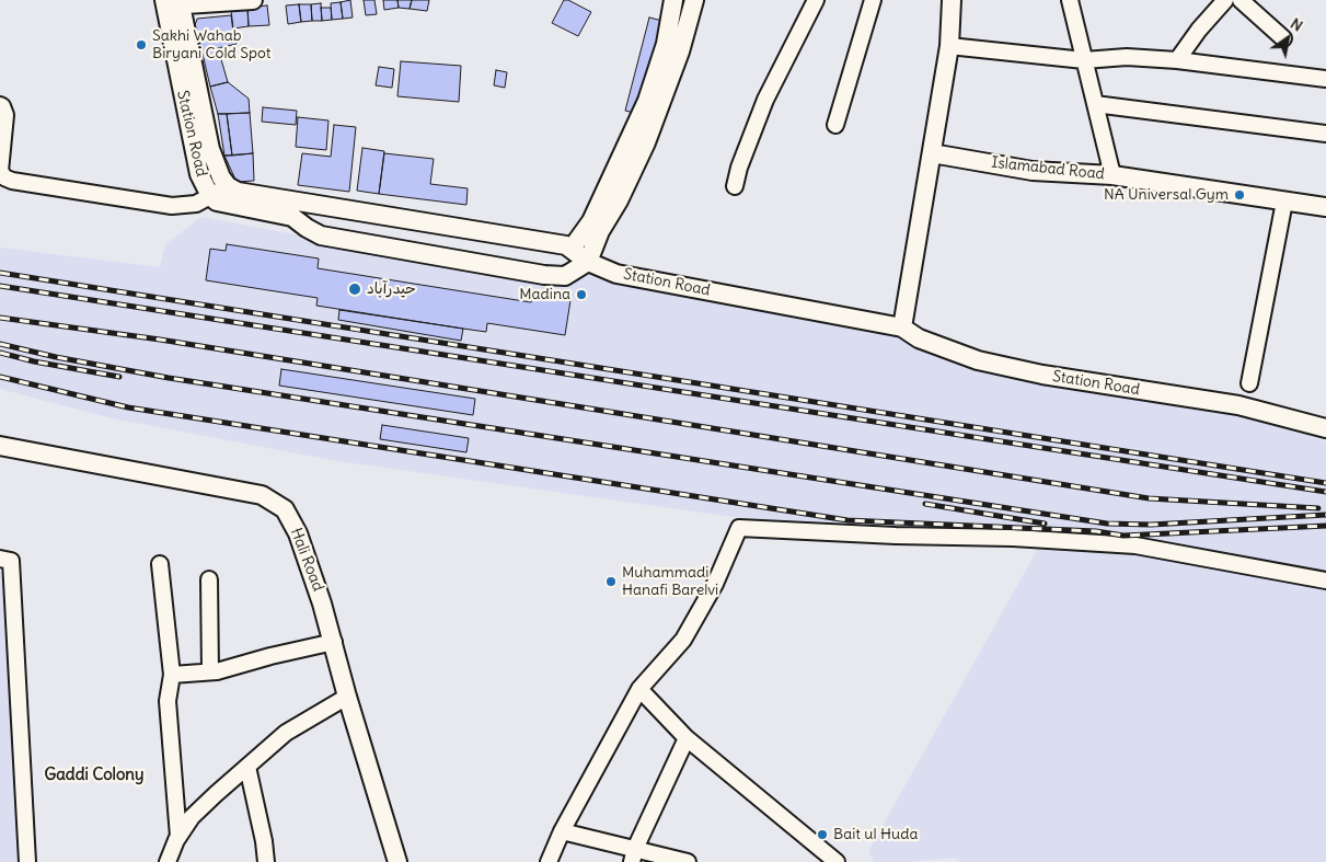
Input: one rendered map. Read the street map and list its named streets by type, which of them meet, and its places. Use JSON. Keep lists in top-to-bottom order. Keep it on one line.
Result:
{"streets":{"street":["Station Road","Islamabad Road","Hali Road"]},"districts":["Gaddi Colony"],"places":["Sakhi Wahab Biryani Cold Spot","NA Universal Gym","حیدرآباد","Madina","Muhammadi Hanafi Barelvi","Bait ul Huda"],"north":"top right"}
